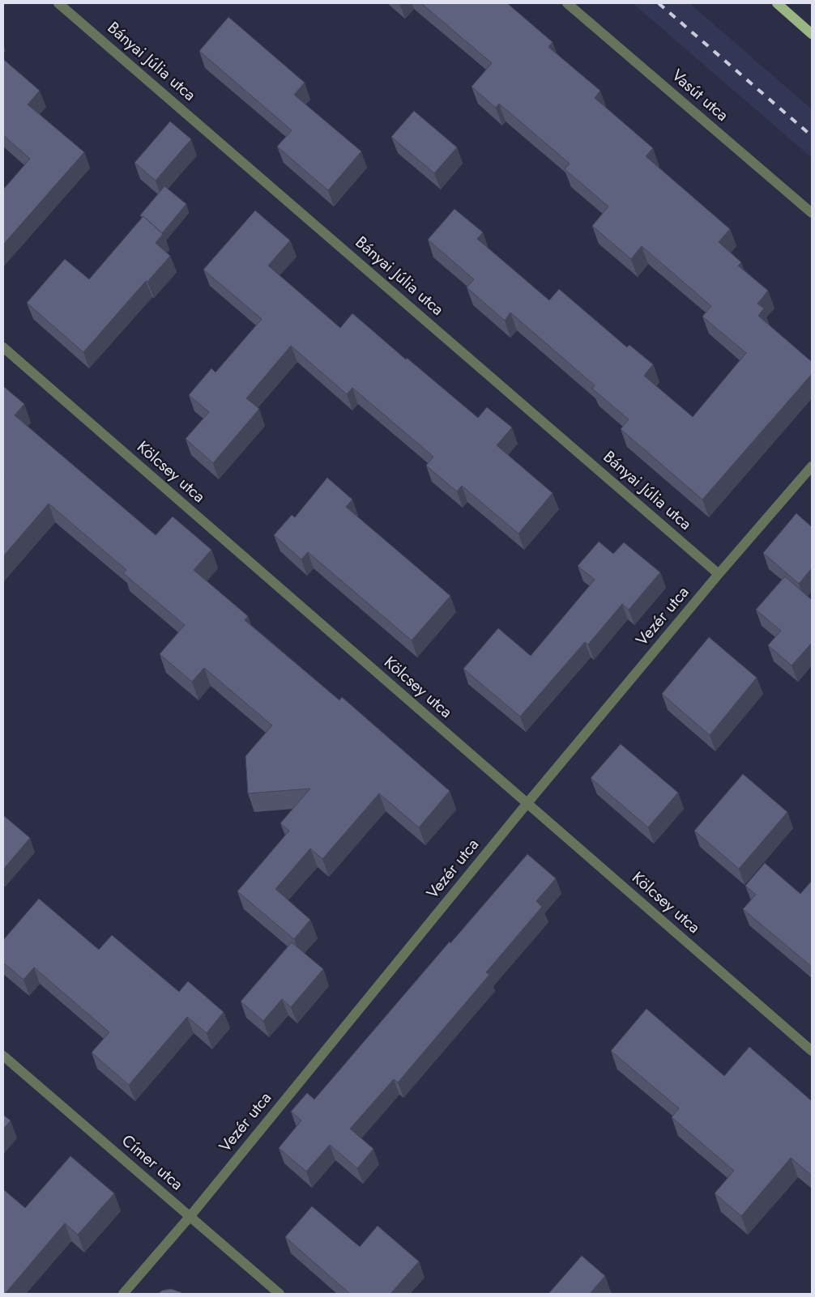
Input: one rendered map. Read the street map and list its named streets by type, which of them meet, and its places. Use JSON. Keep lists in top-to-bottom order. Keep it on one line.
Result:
{"streets":{"street":["Bányai Júlia utca","Vasút utca","Kölcsey utca","Vezér utca","Címer utca"]},"crossings":[["Bányai Júlia utca","Vezér utca"],["Kölcsey utca","Vezér utca"],["Vezér utca","Címer utca"]]}
